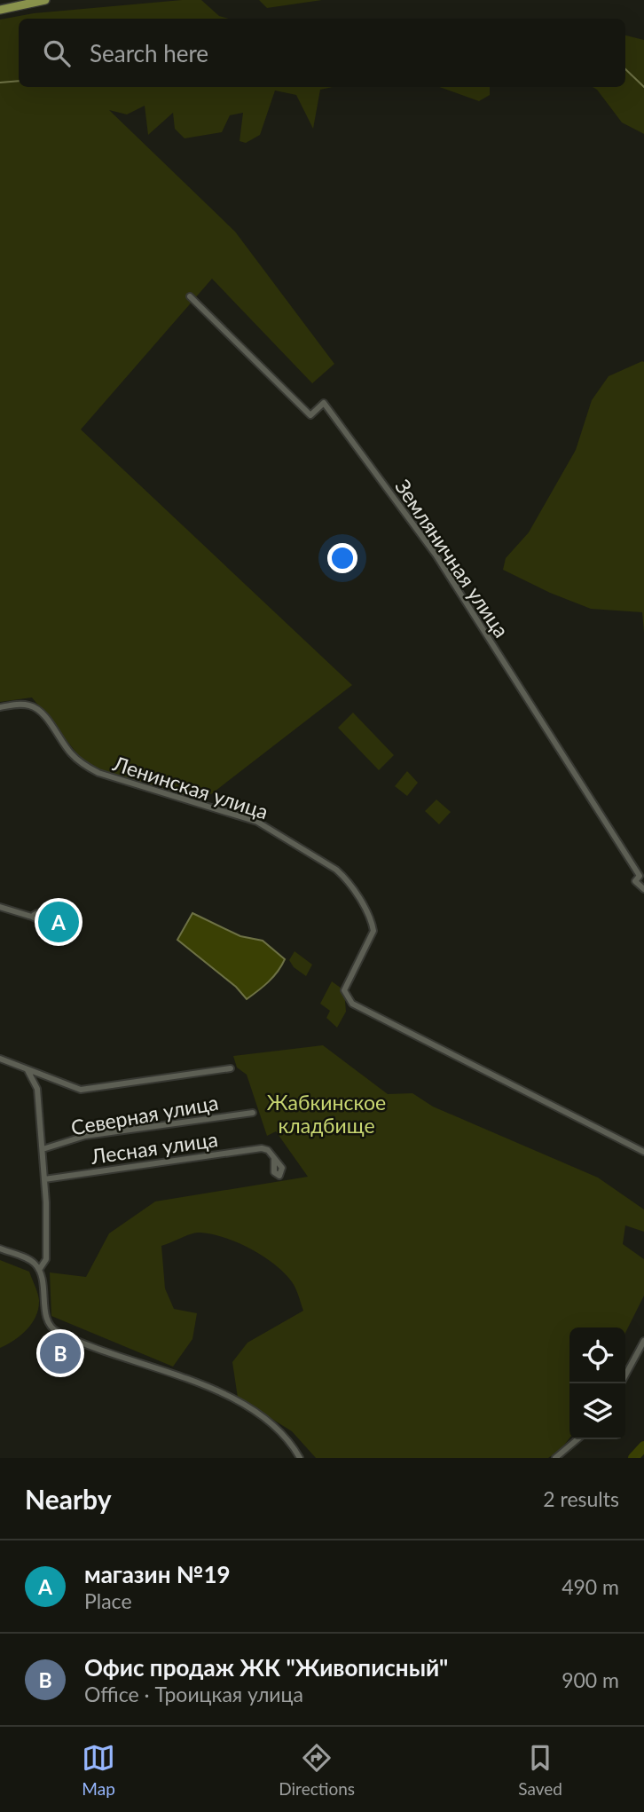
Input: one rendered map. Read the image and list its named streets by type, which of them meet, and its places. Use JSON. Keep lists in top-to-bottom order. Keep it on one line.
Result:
{"streets":{"street":["Земляничная улица","Ленинская улица","Северная улица","Лесная улица"]},"parks":["Жабкинское кладбище"],"page":{"search":"Search here","pins":["A","B"],"heading":["Nearby","2 results"],"list":[{"mark":"A","name":"магазин №19","note":"Place","value":"490 m"},{"mark":"B","name":"Офис продаж ЖК \"Живописный\"","note":"Office · Троицкая улица","value":"900 m"}],"nav":["Map","Directions","Saved"]}}
